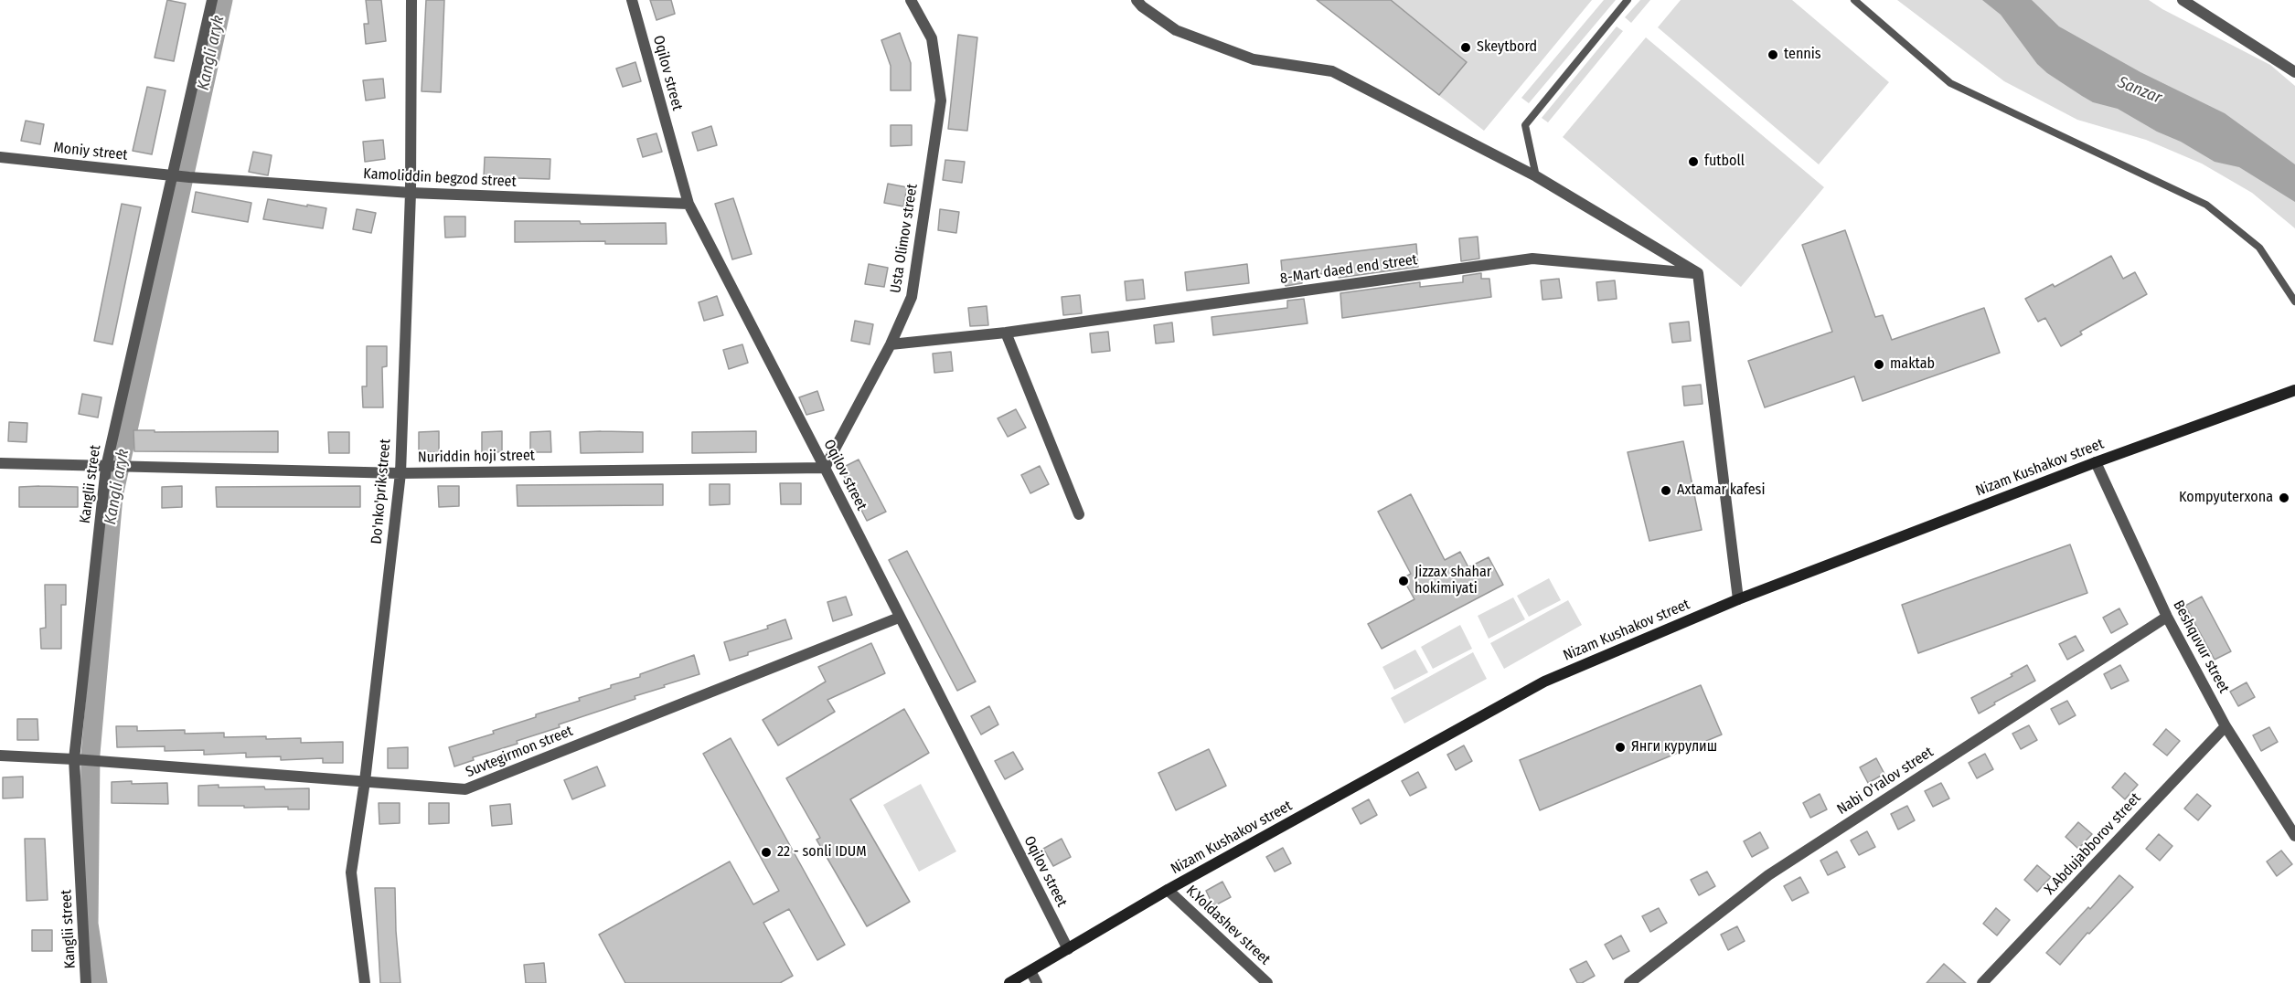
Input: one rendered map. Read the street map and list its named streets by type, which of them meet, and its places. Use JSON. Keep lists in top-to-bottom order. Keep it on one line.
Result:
{"streets":{"main road":["Nizam Kushakov street"],"street":["Oqilov street","Moniy street","Kamoliddin begzod street","Usta Olimov street","8-Mart daed end street","Nuriddin hoji street","Kanglii street","Do'nko'prik street","Beshquvur street","Suvtegirmon street","Nabi O'ralov street","X.Abdujabborov street","K.Yoldashev street"]},"crossings":[["Oqilov street","Kamoliddin begzod street"],["Oqilov street","Usta Olimov street"],["Oqilov street","Nuriddin hoji street"],["Oqilov street","Nizam Kushakov street"],["Oqilov street","Suvtegirmon street"],["Moniy street","Kamoliddin begzod street"],["Moniy street","Kanglii street"],["Kamoliddin begzod street","Do'nko'prik street"],["Usta Olimov street","8-Mart daed end street"],["Usta Olimov street","Nuriddin hoji street"],["Nuriddin hoji street","Kanglii street"],["Nuriddin hoji street","Do'nko'prik street"],["Nizam Kushakov street","Beshquvur street"],["Nizam Kushakov street","K.Yoldashev street"],["Kanglii street","Suvtegirmon street"],["Do'nko'prik street","Suvtegirmon street"],["Beshquvur street","Nabi O'ralov street"],["Beshquvur street","X.Abdujabborov street"]],"water":["Kangli aryk","Sanzar"],"places":["Skeytbord","tennis","futboll","maktab","Axtamar kafesi","Kompyuterxona","Jizzax shahar hokimiyati","Янги курулиш","22 - sonli IDUM"]}
